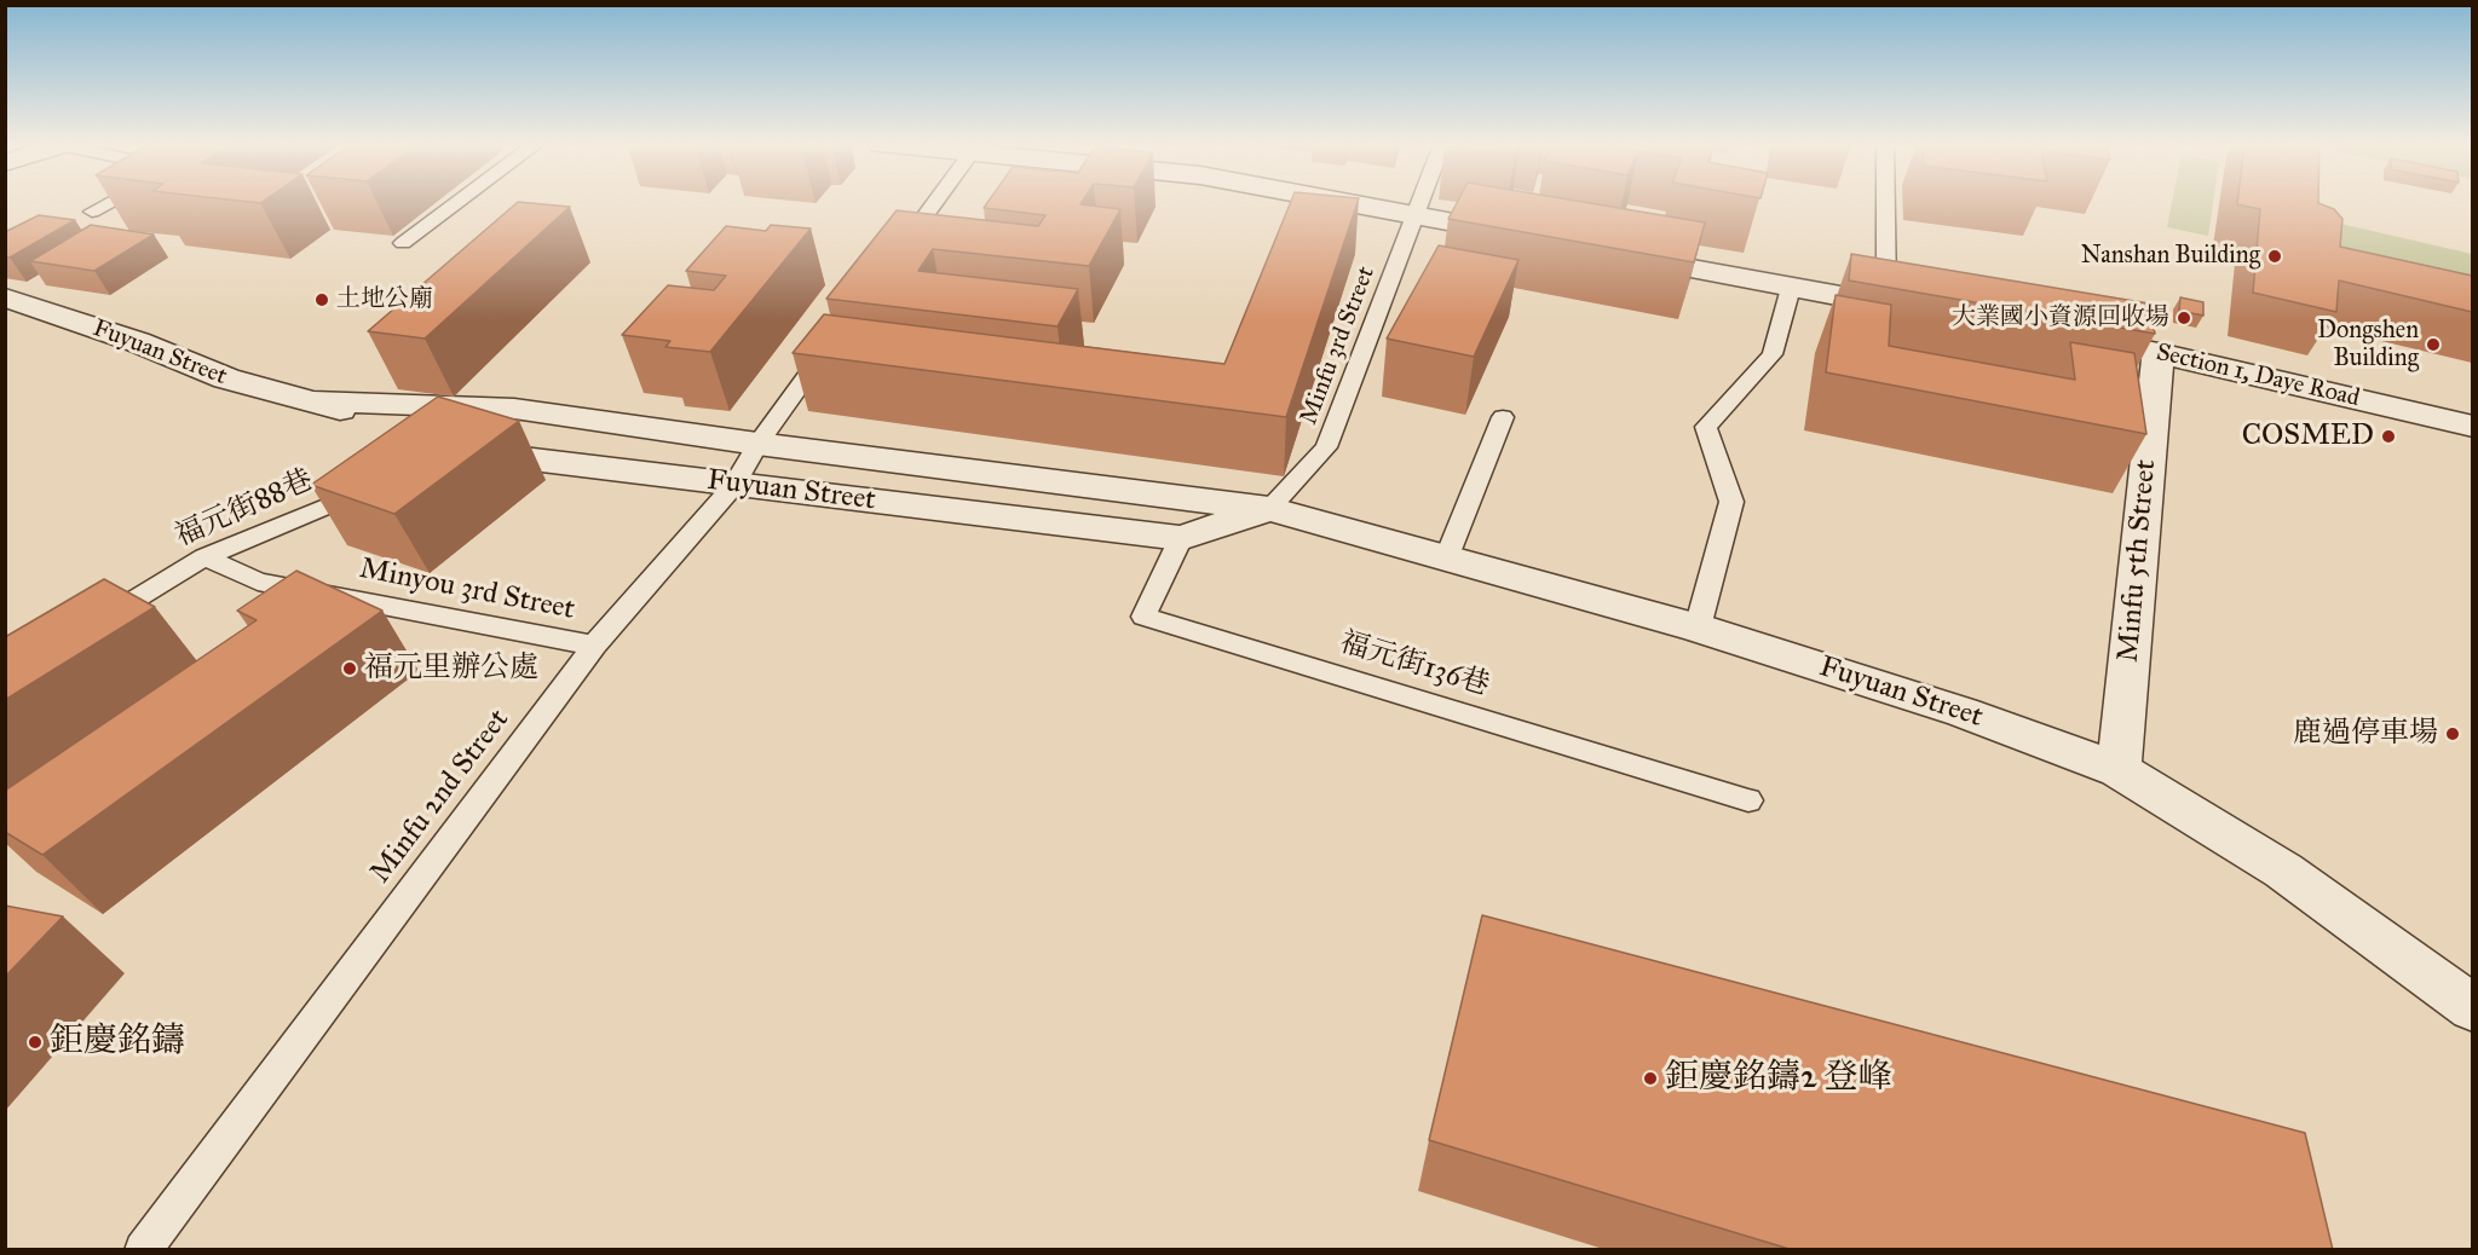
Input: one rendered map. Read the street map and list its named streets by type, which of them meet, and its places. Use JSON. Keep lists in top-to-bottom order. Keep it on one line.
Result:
{"streets":{"street":["Fuyuan Street","Section 1, Daye Road","Minfu 5th Street"],"lane":["Minfu 3rd Street","福元街88巷","Minyou 3rd Street","福元街136巷","Minfu 2nd Street"]},"crossings":[["Minfu 3rd Street","Fuyuan Street"],["Fuyuan Street","Minfu 5th Street"],["Fuyuan Street","福元街136巷"],["Fuyuan Street","Minfu 2nd Street"],["Section 1, Daye Road","Minfu 5th Street"],["福元街88巷","Minyou 3rd Street"],["Minyou 3rd Street","Minfu 2nd Street"]],"places":["Nanshan Building","土地公廟","大業國小資源回收場","Dongshen Building","COSMED","福元里辦公處","鹿過停車場","鉅慶銘鑄","鉅慶銘鑄2 登峰"]}
